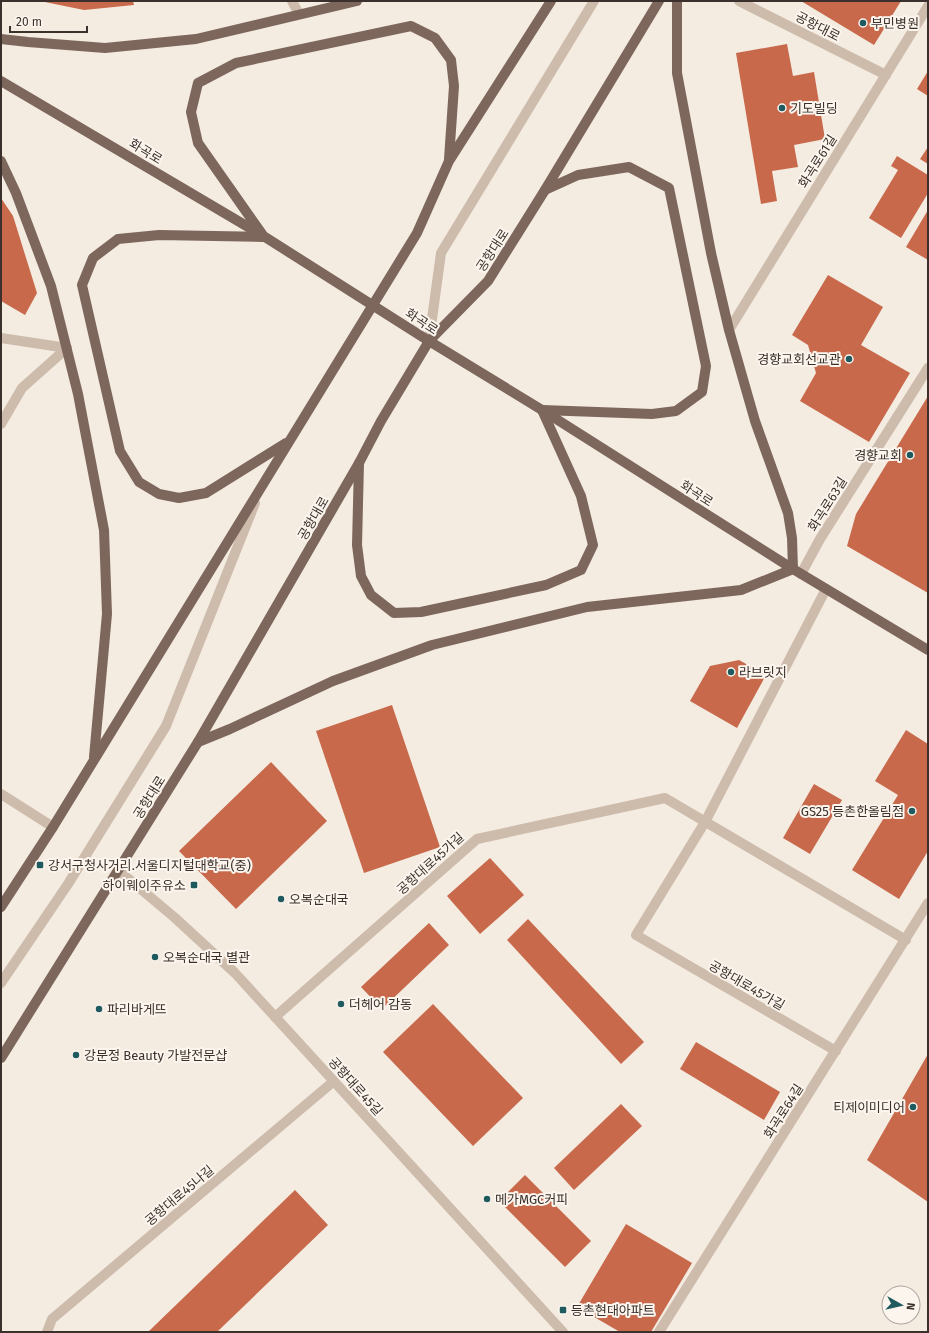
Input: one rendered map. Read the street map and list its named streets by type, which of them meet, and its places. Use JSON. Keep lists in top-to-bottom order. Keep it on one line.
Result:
{"streets":{"main road":["공항대로","화곡로"],"street":["화곡로61길","화곡로63길","공항대로45가길","공항대로45길","화곡로64길","공항대로45나길"]},"crossings":[["공항대로","화곡로"],["공항대로","화곡로61길"],["공항대로","공항대로45길"],["화곡로","화곡로63길"],["공항대로45가길","공항대로45길"],["공항대로45가길","화곡로64길"],["공항대로45길","공항대로45나길"]],"places":{"other":["부민병원","기도빌딩","경향교회선교관","경향교회","라브릿지","GS25 등촌한올림점","오복순대국","오복순대국 별관","더헤어 감동","파리바게뜨","강문정 Beauty 가발전문샵","티제이미디어","메가MGC커피"],"transit":["강서구청사거리.서울디지털대학교(중)","하이웨이주유소","등촌현대아파트"]},"scale_bar":"20 m","north":"right"}
